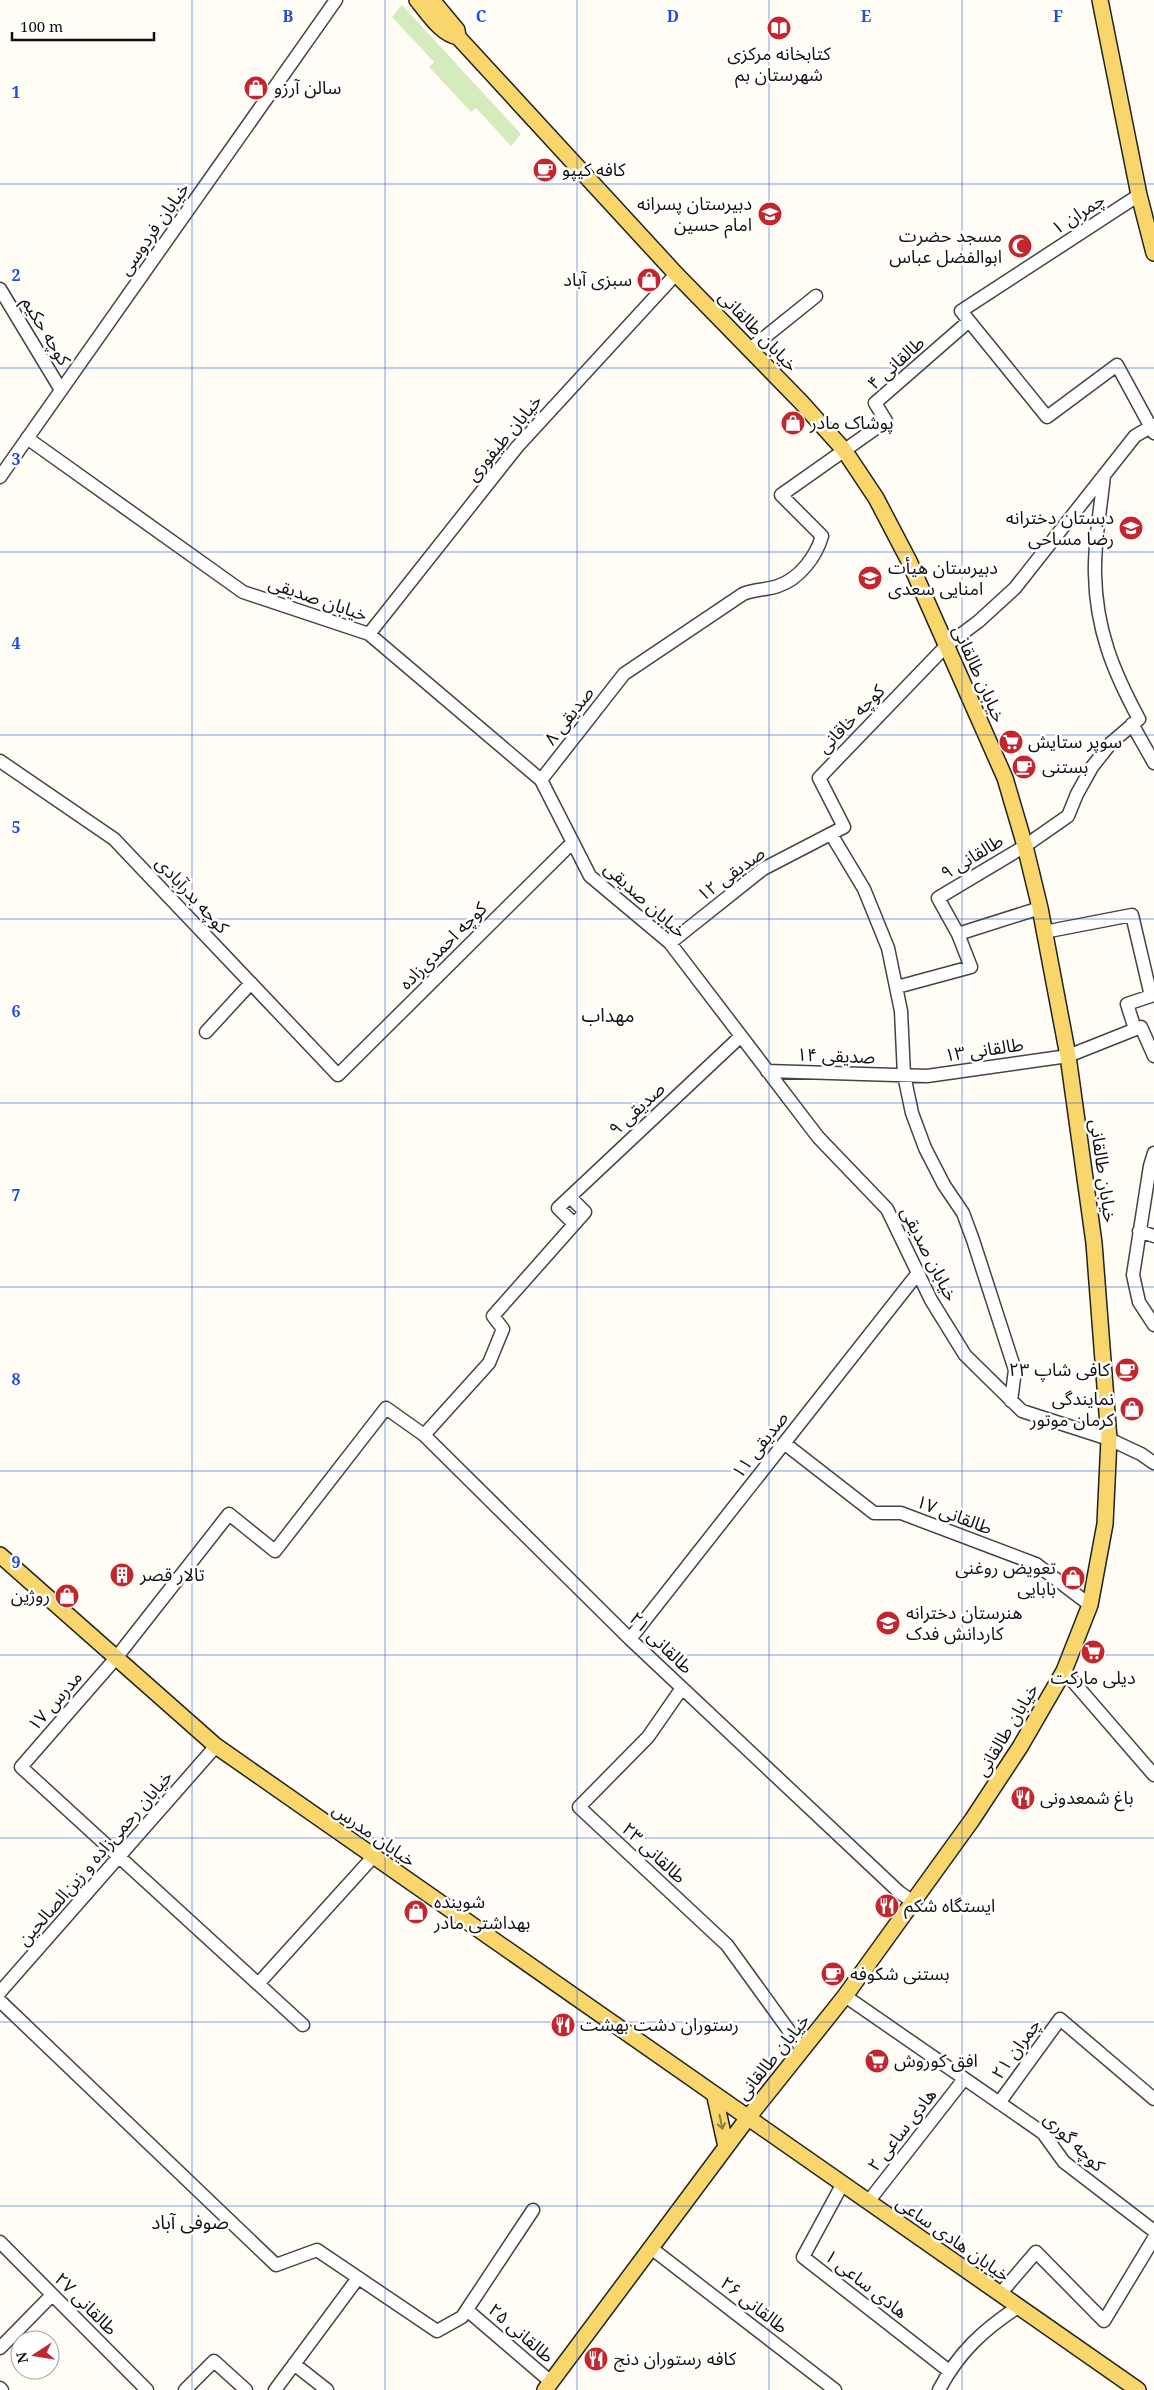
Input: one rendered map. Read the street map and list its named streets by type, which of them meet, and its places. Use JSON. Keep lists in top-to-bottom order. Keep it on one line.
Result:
{"streets":{"main road":["خیابان طالقانی","خیابان مدرس","خیابان هادی ساعی"],"street":["چمران ۱","خیابان فردوسی","کوچه حکیم","طالقانی ۴","خیابان طیفوری","خیابان صدیقی","صدیقی ۸","کوچه خاقانی","طالقانی ۹","صدیقی ۱۲","کوچه بدرآبادی","کوچه احمدی‌زاده","طالقانی ۱۳","صدیقی ۱۴","صدیقی ۹","صدیقی ۱۱","طالقانی ۱۷","طالقانی ۲۱","مدرس ۱۷","طالقانی ۲۳","خیابان رحمی‌زاده و زین‌الصالحین","چمران ۲۱","هادی ساعی ۲","کوچه گوری","هادی ساعی ۱","طالقانی ۲۷","طالقانی ۲۶","طالقانی ۲۵"]},"crossings":[["چمران ۱","طالقانی ۴"],["خیابان فردوسی","کوچه حکیم"],["خیابان فردوسی","خیابان صدیقی"],["خیابان طالقانی","طالقانی ۴"],["خیابان طالقانی","خیابان طیفوری"],["خیابان طالقانی","خیابان صدیقی"],["خیابان طالقانی","صدیقی ۸"],["خیابان طالقانی","کوچه خاقانی"],["خیابان طالقانی","طالقانی ۹"],["خیابان طالقانی","طالقانی ۱۳"],["خیابان طالقانی","طالقانی ۱۷"],["خیابان طالقانی","طالقانی ۲۱"],["خیابان طالقانی","خیابان مدرس"],["خیابان طالقانی","طالقانی ۲۳"],["خیابان طالقانی","کوچه گوری"],["خیابان طالقانی","خیابان هادی ساعی"],["خیابان طالقانی","طالقانی ۲۶"],["خیابان طالقانی","طالقانی ۲۵"],["طالقانی ۴","صدیقی ۸"],["خیابان طیفوری","خیابان صدیقی"],["خیابان صدیقی","صدیقی ۸"],["خیابان صدیقی","صدیقی ۱۲"],["خیابان صدیقی","کوچه احمدی‌زاده"],["خیابان صدیقی","صدیقی ۱۴"],["خیابان صدیقی","صدیقی ۹"],["خیابان صدیقی","صدیقی ۱۱"],["کوچه خاقانی","صدیقی ۱۲"],["کوچه بدرآبادی","کوچه احمدی‌زاده"],["طالقانی ۱۳","صدیقی ۱۴"],["صدیقی ۱۱","طالقانی ۱۷"],["صدیقی ۱۱","طالقانی ۲۱"],["طالقانی ۲۱","مدرس ۱۷"],["طالقانی ۲۱","طالقانی ۲۳"],["مدرس ۱۷","خیابان مدرس"],["مدرس ۱۷","خیابان رحمی‌زاده و زین‌الصالحین"],["خیابان مدرس","خیابان رحمی‌زاده و زین‌الصالحین"],["خیابان مدرس","خیابان هادی ساعی"],["چمران ۲۱","کوچه گوری"],["هادی ساعی ۲","کوچه گوری"],["هادی ساعی ۲","خیابان هادی ساعی"],["خیابان هادی ساعی","هادی ساعی ۱"]],"districts":["مهداب","صوفی آباد"],"places":{"library":["کتابخانه مرکزی شهرستان بم"],"shop":["سالن آرزو","سبزی آباد","پوشاک مادر","نمایندگی کرمان موتور","تعویض روغنی بابایی","روژین","شوینده بهداشتی مادر"],"cafe":["کافه کیپو","بستنی","کافی شاپ ۲۳","بستنی شکوفه"],"school or university":["دبیرستان پسرانه امام حسین","دبستان دخترانه رضا مساحی","دبیرستان هیأت امنایی سعدی","هنرستان دخترانه کاردانش فدک"],"mosque":["مسجد حضرت ابوالفضل عباس"],"supermarket":["سوپر ستایش","دیلی مارکت","افق کوروش"],"building":["تالار قصر"],"restaurant":["باغ شمعدونی","ایستگاه شکم","رستوران دشت بهشت","کافه رستوران دنج"]},"scale_bar":"100 m","north":"left","grid":{"columns":["B","C","D","E","F"],"rows":["1","2","3","4","5","6","7","8","9"]}}
